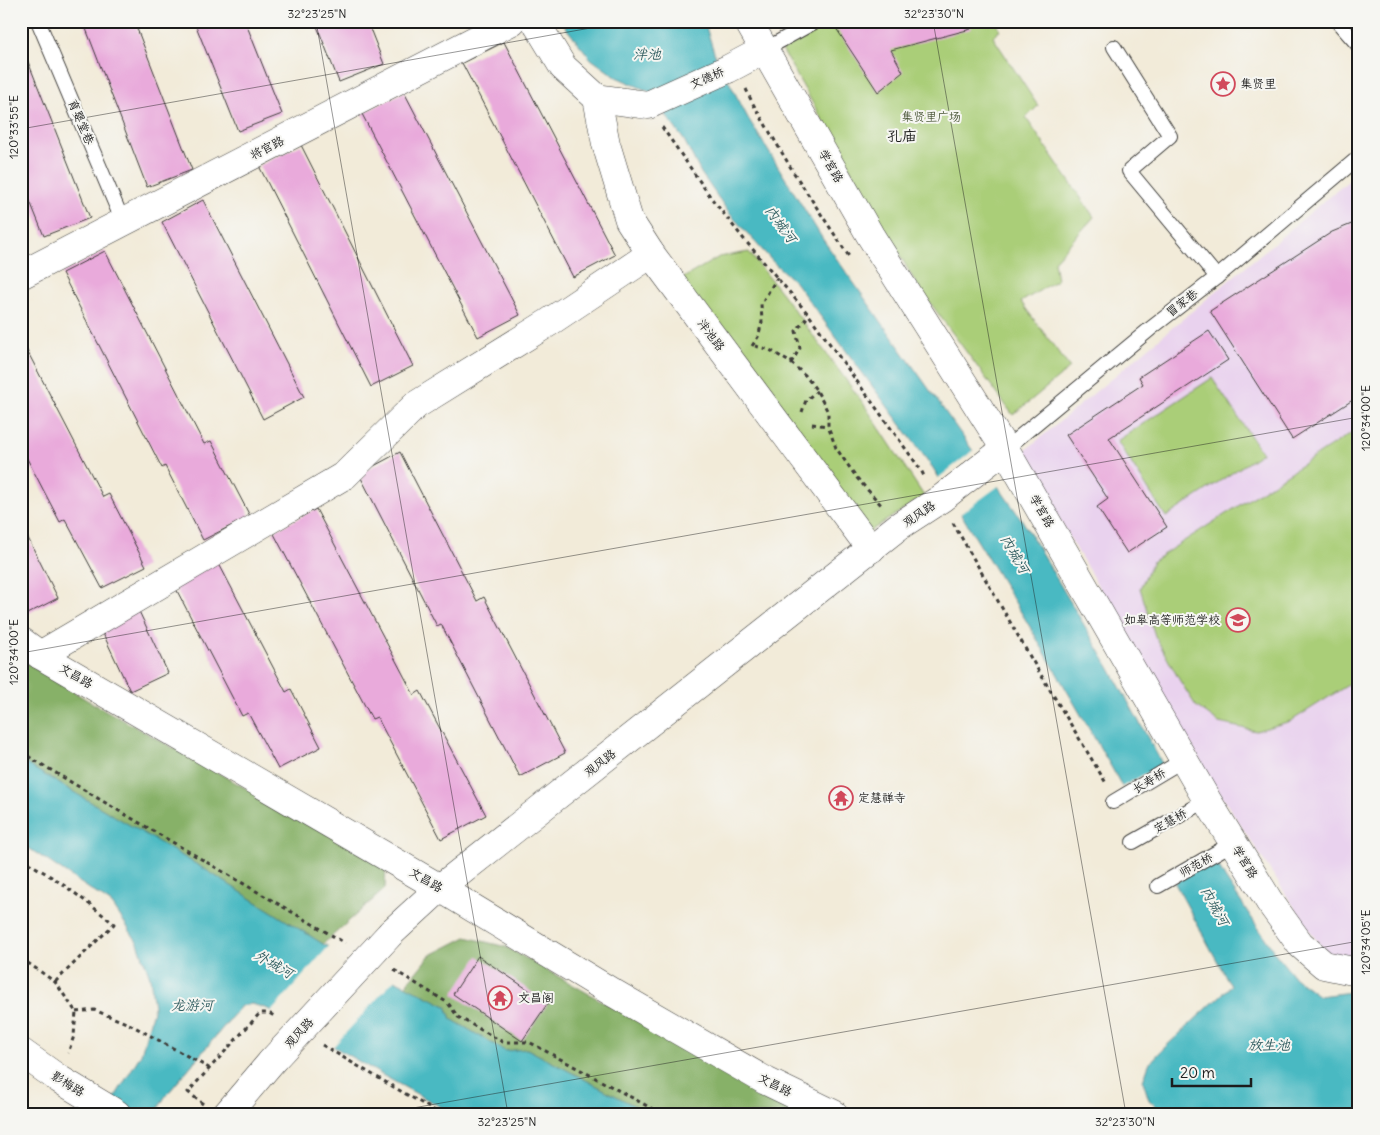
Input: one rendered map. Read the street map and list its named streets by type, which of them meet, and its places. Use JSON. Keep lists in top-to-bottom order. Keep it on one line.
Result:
{"streets":{"street":["文德桥","将官路","学宫路","泮池路","观风路","文昌路","影梅路"],"lane":["育婴堂巷","冒家巷","长寿桥","定慧桥","师范桥"]},"crossings":[["文德桥","学宫路"],["育婴堂巷","将官路"],["学宫路","冒家巷"],["学宫路","观风路"],["学宫路","长寿桥"],["学宫路","定慧桥"],["学宫路","师范桥"],["冒家巷","观风路"],["泮池路","观风路"],["观风路","文昌路"]],"districts":["孔庙"],"water":["泮池","内城河","外城河","龙游河","放生池"],"parks":["集贤里广场"],"places":{"place":["集贤里"],"school or university":["如皋高等师范学校"],"temple":["定慧禅寺","文昌阁"]},"scale_bar":"20 m","coordinates":["32°23'25\"N","32°23'30\"N","120°33'55\"E","120°34'00\"E","120°34'05\"E"]}
